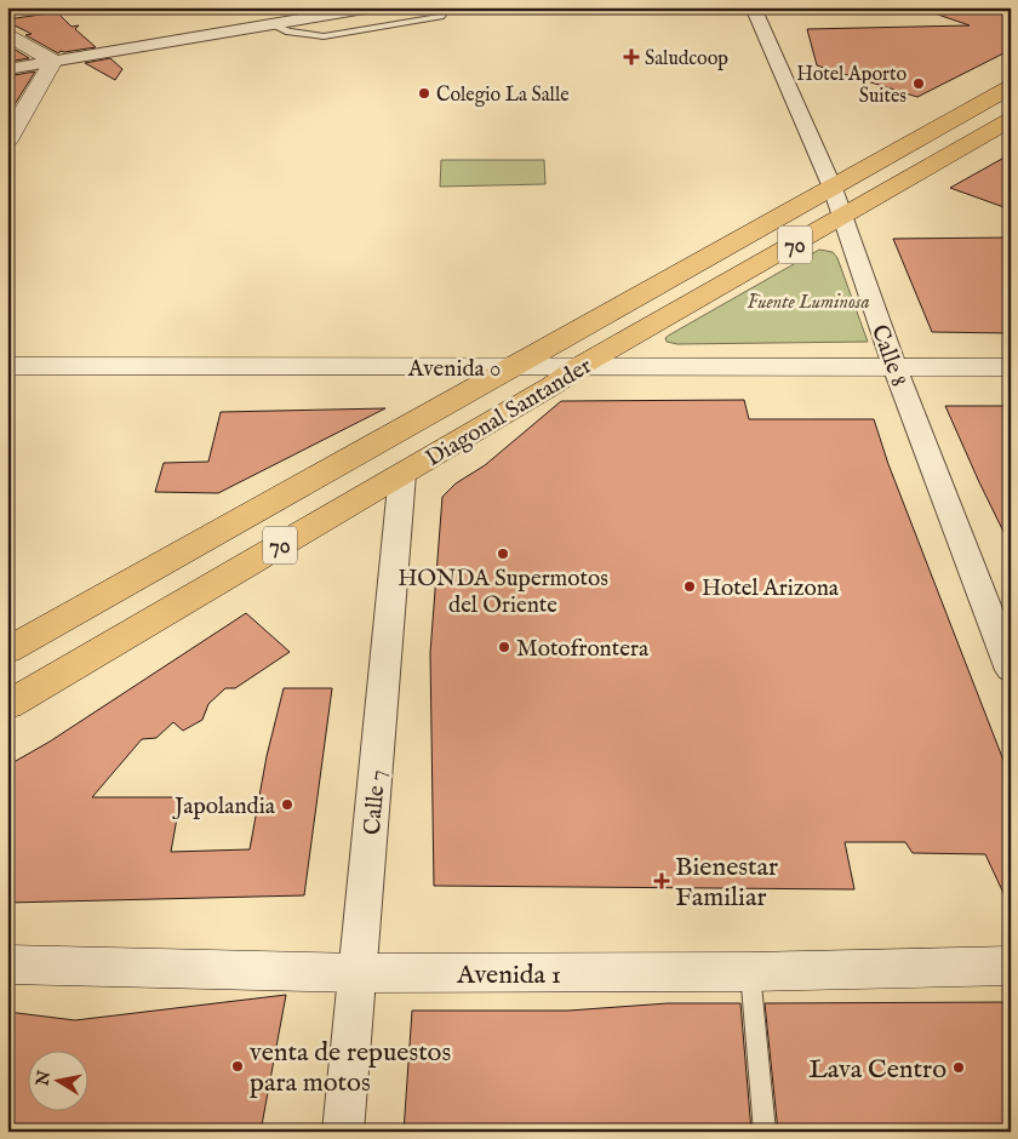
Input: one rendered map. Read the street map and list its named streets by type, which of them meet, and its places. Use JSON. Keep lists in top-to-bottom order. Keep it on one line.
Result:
{"streets":{"main road":["70","Diagonal Santander"],"street":["Calle 8","Avenida 0","Calle 7","Avenida 1"]},"crossings":[["Calle 8","Avenida 0"],["Calle 8","Diagonal Santander"],["Avenida 0","Diagonal Santander"],["Diagonal Santander","Calle 7"],["Calle 7","Avenida 1"]],"parks":["Fuente Luminosa"],"places":{"health":["Saludcoop","Bienestar Familiar"],"other":["Hotel Aporto Suites","Colegio La Salle","HONDA Supermotos del Oriente","Hotel Arizona","Motofrontera","Japolandia","venta de repuestos para motos","Lava Centro"]},"north":"left"}
